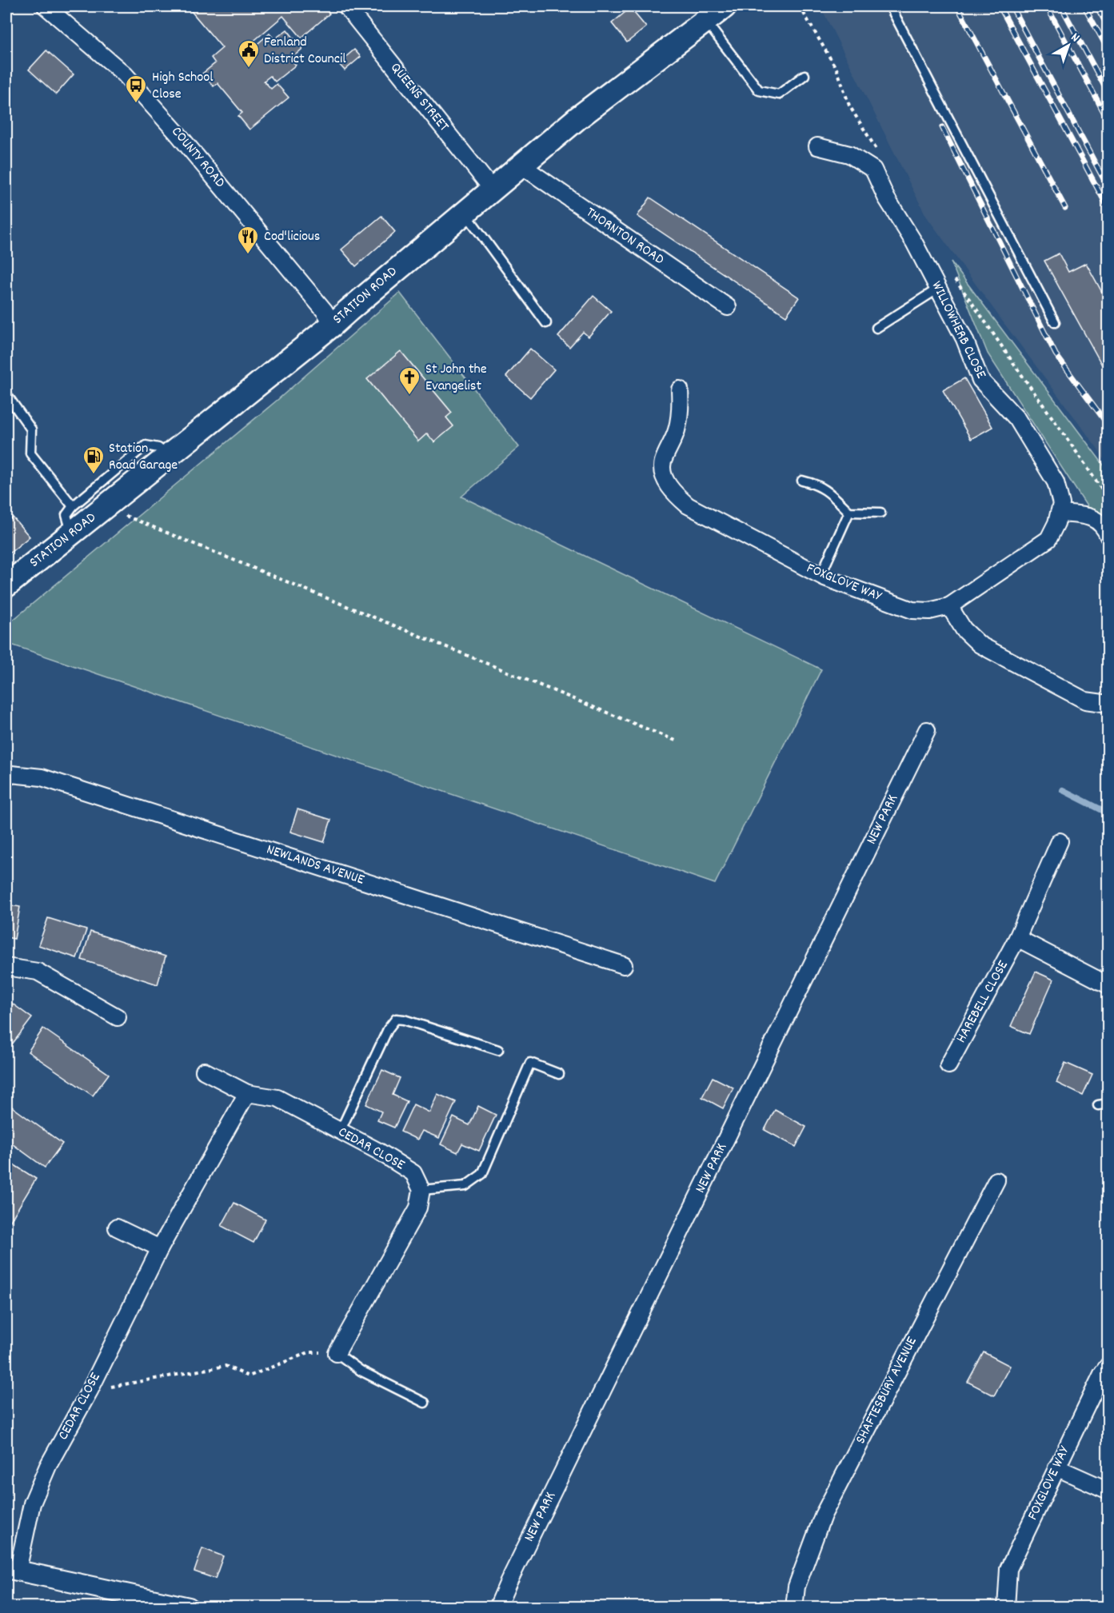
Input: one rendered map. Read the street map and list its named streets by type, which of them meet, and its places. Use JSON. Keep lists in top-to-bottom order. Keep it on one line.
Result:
{"streets":{"main road":["STATION ROAD"],"street":["QUEENS STREET","COUNTY ROAD","THORNTON ROAD","WILLOWHERB CLOSE","FOXGLOVE WAY","NEW PARK","NEWLANDS AVENUE","HAREBELL CLOSE","CEDAR CLOSE","SHAFTESBURY AVENUE"]},"crossings":[["QUEENS STREET","STATION ROAD"],["COUNTY ROAD","STATION ROAD"],["THORNTON ROAD","STATION ROAD"],["WILLOWHERB CLOSE","FOXGLOVE WAY"]],"places":{"public building":["Fenland District Council"],"bus stop":["High School Close"],"restaurant":["Cod'licious"],"church":["St John the Evangelist"],"fuel station":["Station Road Garage"]},"north":"top right"}
